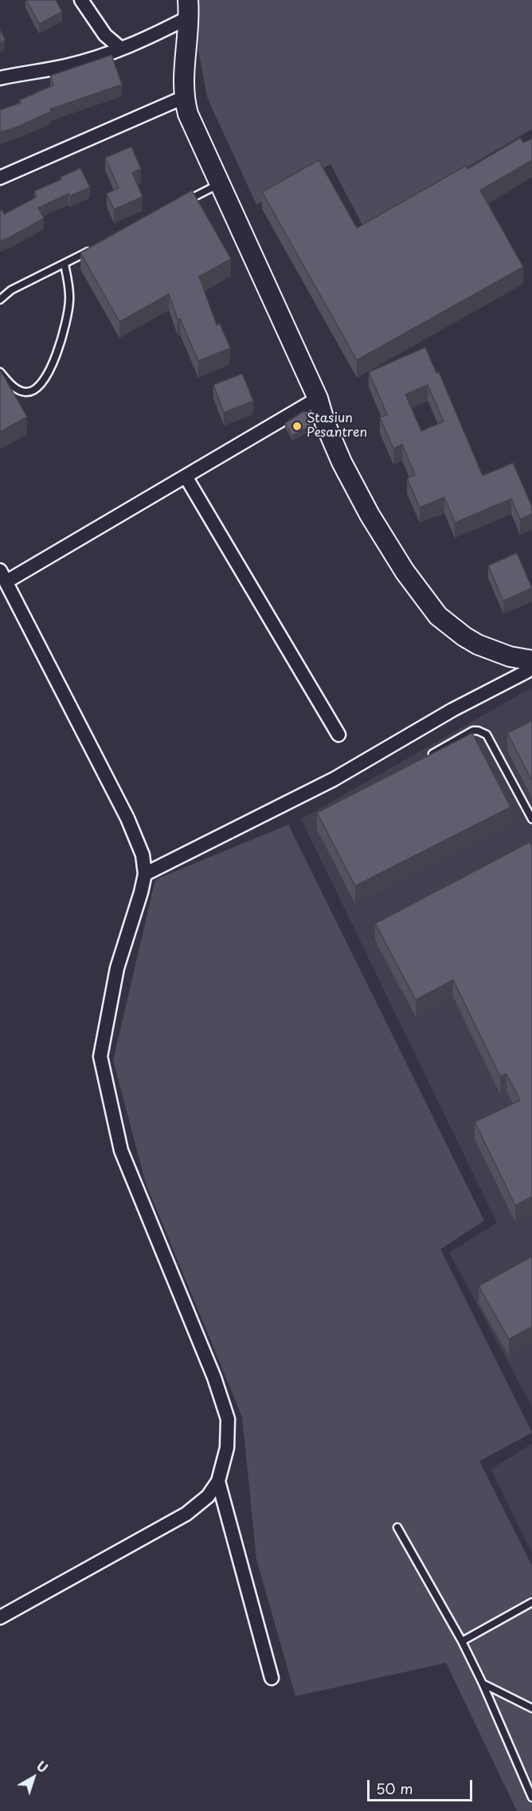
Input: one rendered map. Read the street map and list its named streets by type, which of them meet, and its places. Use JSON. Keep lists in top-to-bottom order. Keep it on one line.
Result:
{"places":["Stasiun Pesantren"],"scale_bar":"50 m","north":"top right"}
